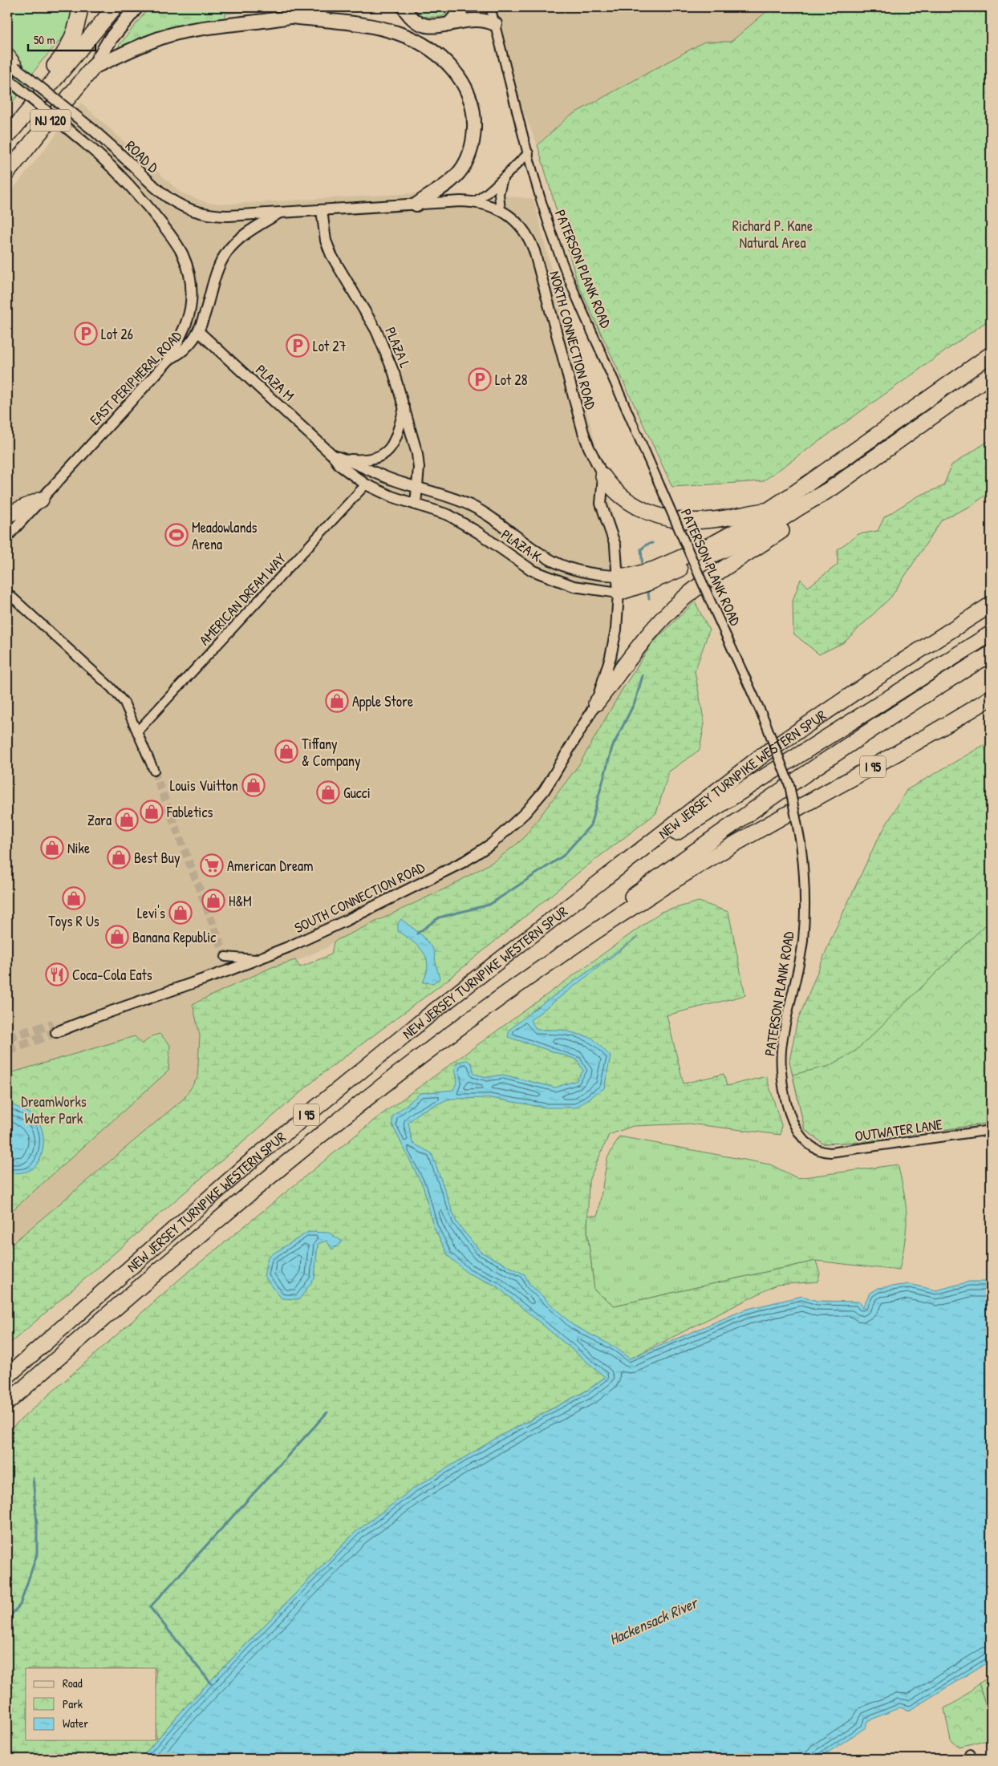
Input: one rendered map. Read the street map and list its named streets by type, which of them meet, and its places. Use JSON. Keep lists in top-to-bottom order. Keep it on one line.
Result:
{"streets":{"highway":["NJ 120","I 95","NEW JERSEY TURNPIKE WESTERN SPUR"],"street":["ROAD D","PATERSON PLANK ROAD","NORTH CONNECTION ROAD","PLAZA L","EAST PERIPHERAL ROAD","PLAZA M","PLAZA K","AMERICAN DREAM WAY","SOUTH CONNECTION ROAD","OUTWATER LANE"]},"crossings":[["ROAD D","NORTH CONNECTION ROAD"],["ROAD D","EAST PERIPHERAL ROAD"],["PATERSON PLANK ROAD","OUTWATER LANE"],["NORTH CONNECTION ROAD","PLAZA L"],["NORTH CONNECTION ROAD","EAST PERIPHERAL ROAD"],["PLAZA L","PLAZA M"],["PLAZA L","PLAZA K"],["EAST PERIPHERAL ROAD","PLAZA M"],["PLAZA M","PLAZA K"],["PLAZA M","AMERICAN DREAM WAY"]],"water":["Hackensack River"],"parks":["Richard P. Kane Natural Area","DreamWorks Water Park"],"places":{"parking":["Lot 26","Lot 27","Lot 28"],"sports":["Meadowlands Arena"],"shop":["Apple Store","Tiffany & Company","Louis Vuitton","Gucci","Fabletics","Zara","Nike","Best Buy","Toys R Us","H&M","Levi's","Banana Republic"],"supermarket":["American Dream"],"restaurant":["Coca-Cola Eats"]},"legend":["Road","Park","Water"],"scale_bar":"50 m"}
